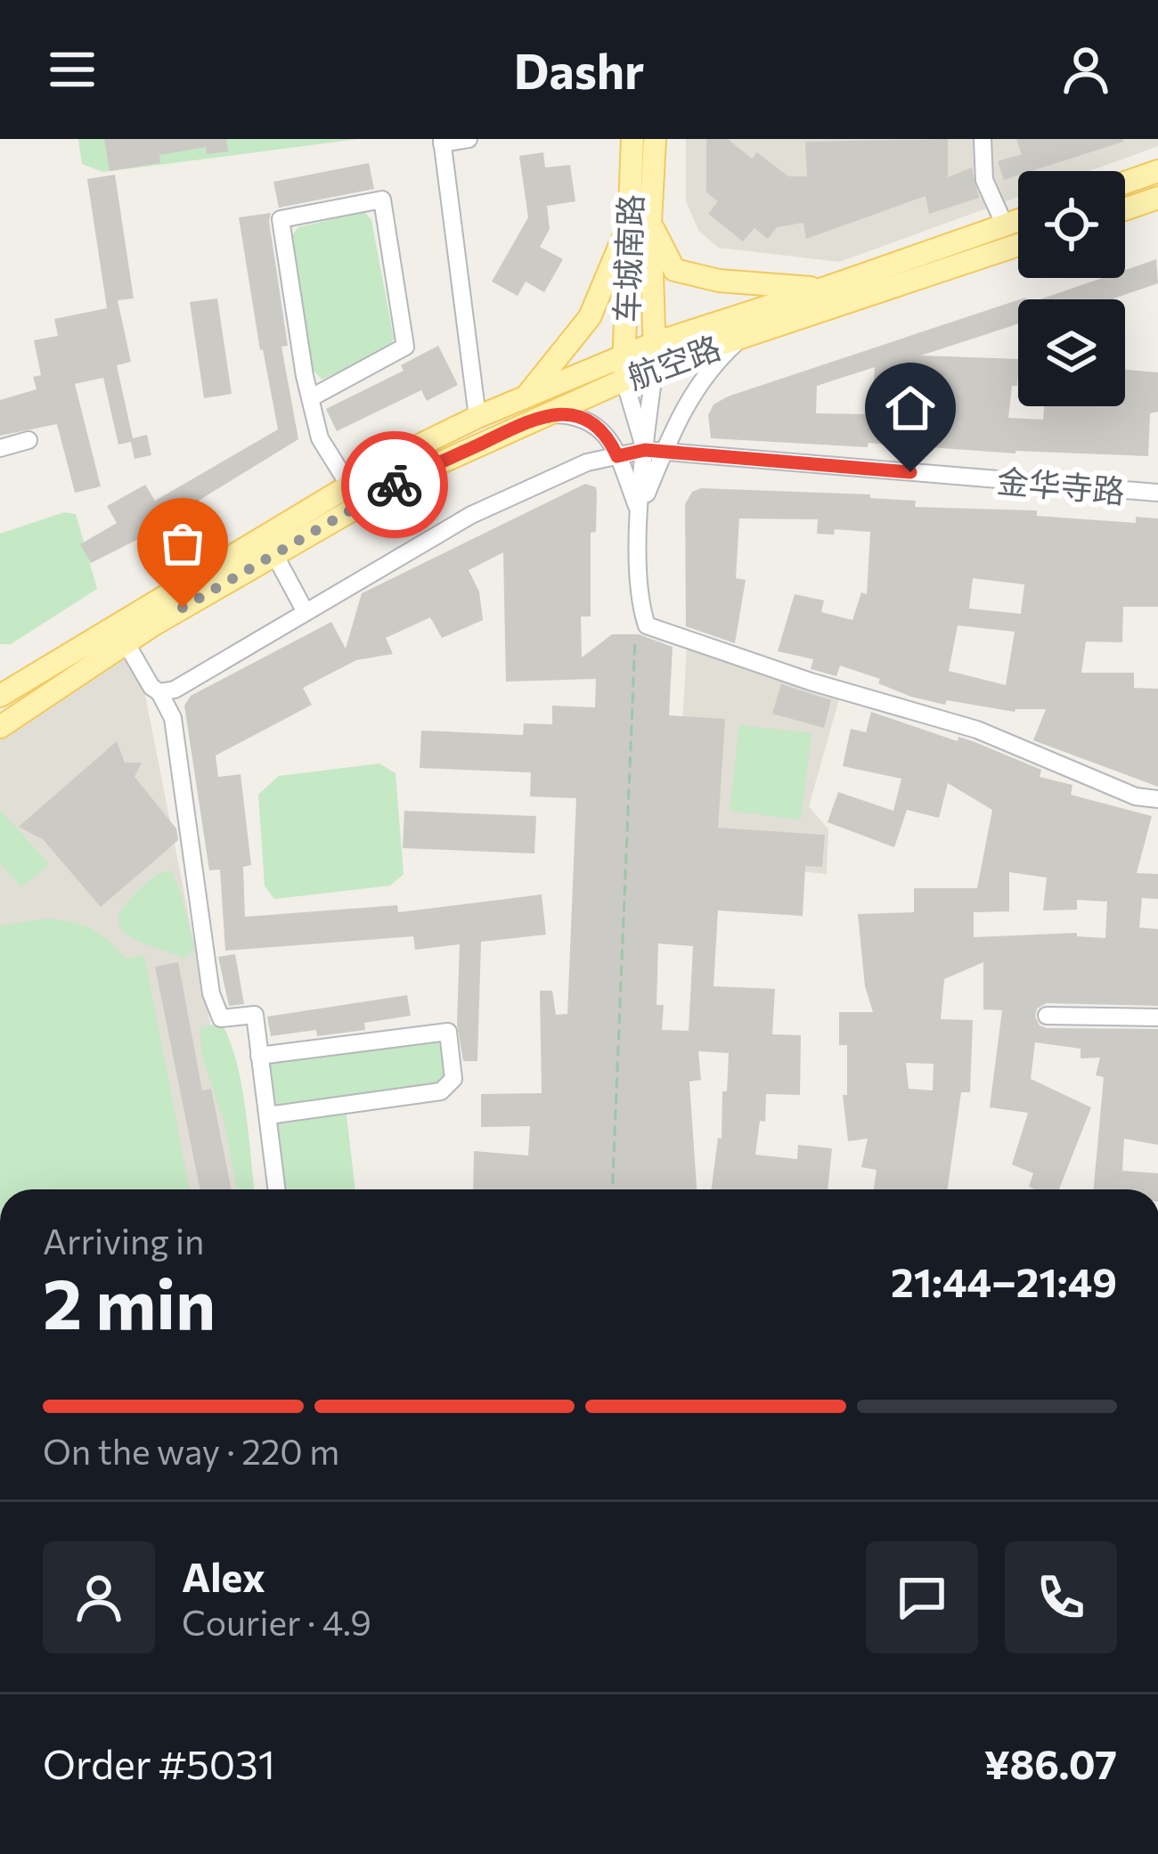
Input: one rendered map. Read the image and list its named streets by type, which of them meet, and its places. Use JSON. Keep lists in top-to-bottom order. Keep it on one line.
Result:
{"streets":{"main road":["车城南路","航空路"],"street":["金华寺路"]},"crossings":[["车城南路","航空路"]],"page":{"header":"Dashr","heading":["2 min","Arriving in","21:44–21:49"],"panel":["Alex","Courier · 4.9","Order #5031","¥86.07"],"bar":"On the way · 220 m"}}
